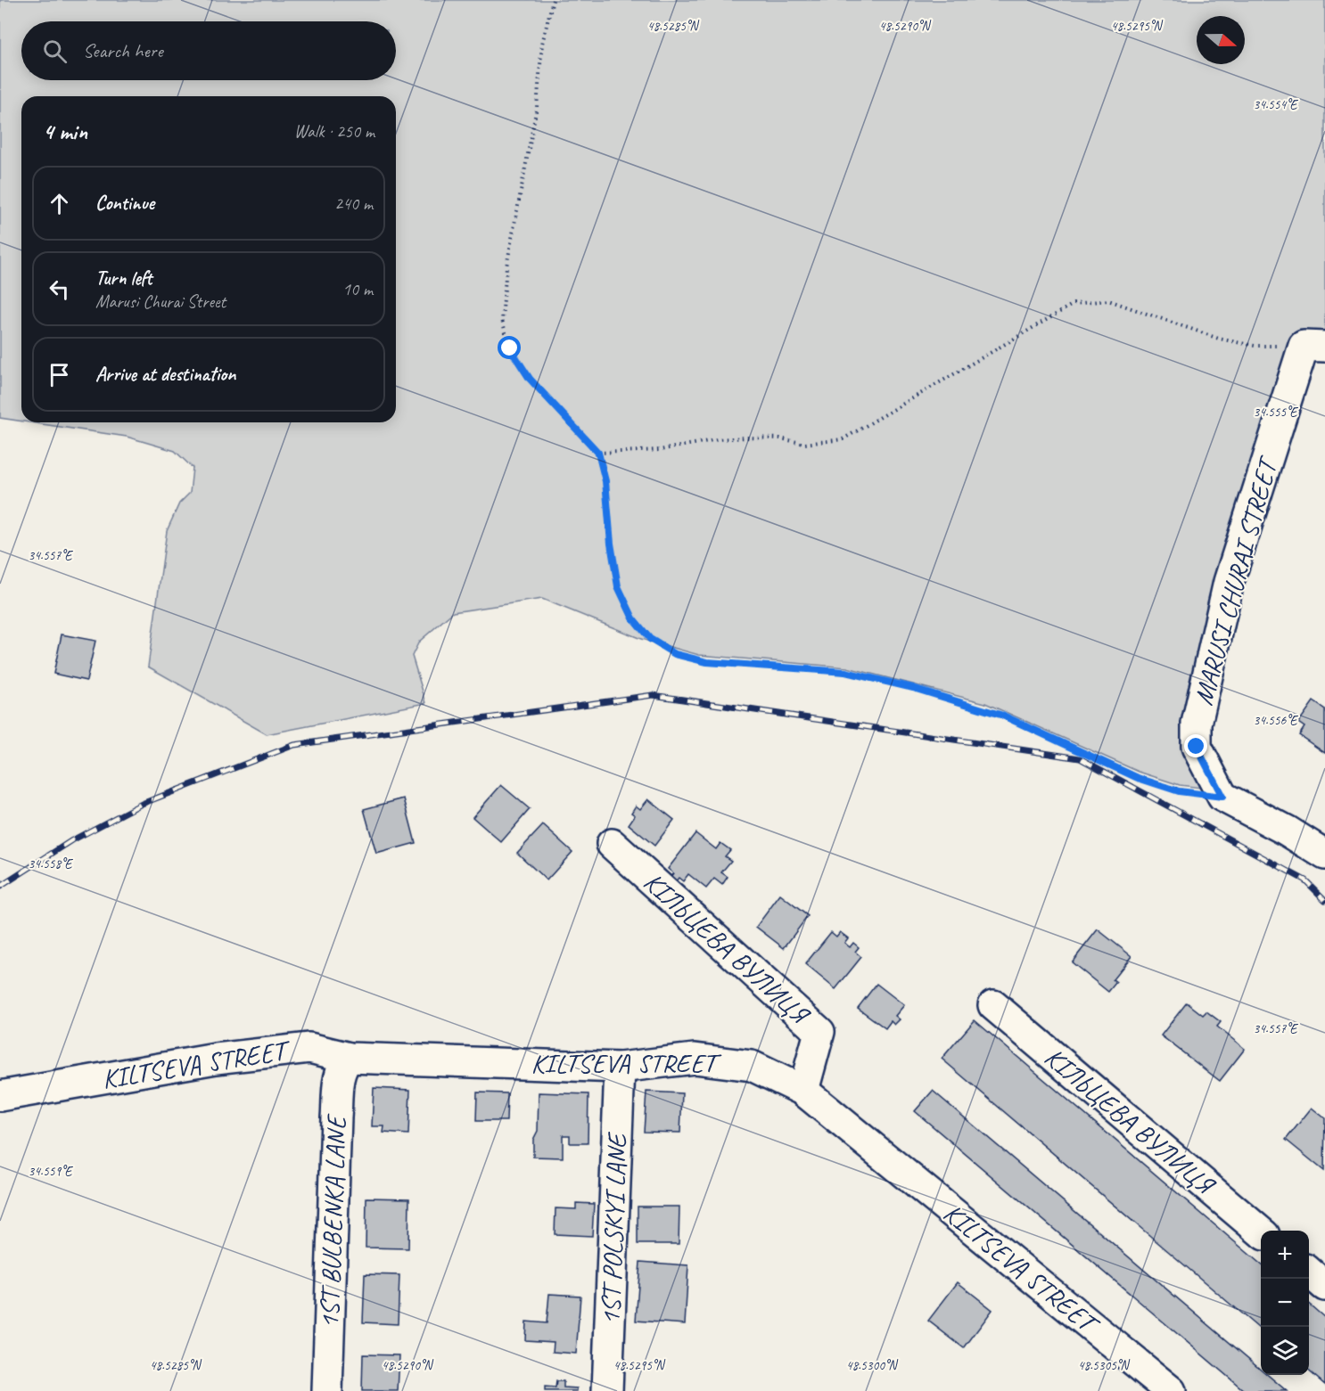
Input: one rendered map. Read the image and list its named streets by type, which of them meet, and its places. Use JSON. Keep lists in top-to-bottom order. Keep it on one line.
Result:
{"streets":{"street":["MARUSI CHURAI STREET","КІЛЬЦЕВА ВУЛИЦЯ","KILTSEVA STREET","1ST BULBENKA LANE","1ST POLSKYI LANE"]},"crossings":[["КІЛЬЦЕВА ВУЛИЦЯ","KILTSEVA STREET"],["KILTSEVA STREET","1ST BULBENKA LANE"],["KILTSEVA STREET","1ST POLSKYI LANE"]],"north":"right","page":{"search":"Search here","heading":["4 min","Walk · 250 m"],"list":[["Continue","240 m"],["Turn left","Marusi Churai Street","10 m"],"Arrive at destination"],"map_buttons":["+","−"]},"coordinates":["48.5290°N","48.5285°N","48.5295°N","34.554°E","34.555°E","34.557°E","34.556°E","34.558°E","34.559°E","48.5300°N","48.5305°N"]}
